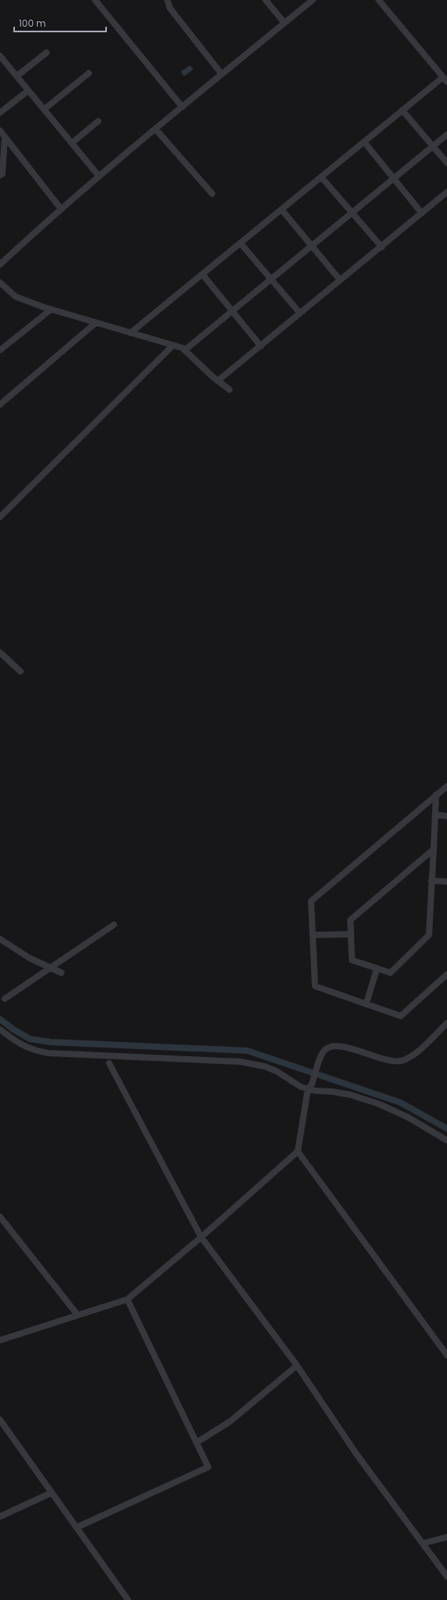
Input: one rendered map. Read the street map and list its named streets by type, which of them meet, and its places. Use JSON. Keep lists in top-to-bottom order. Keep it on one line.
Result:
{"scale_bar":"100 m"}
